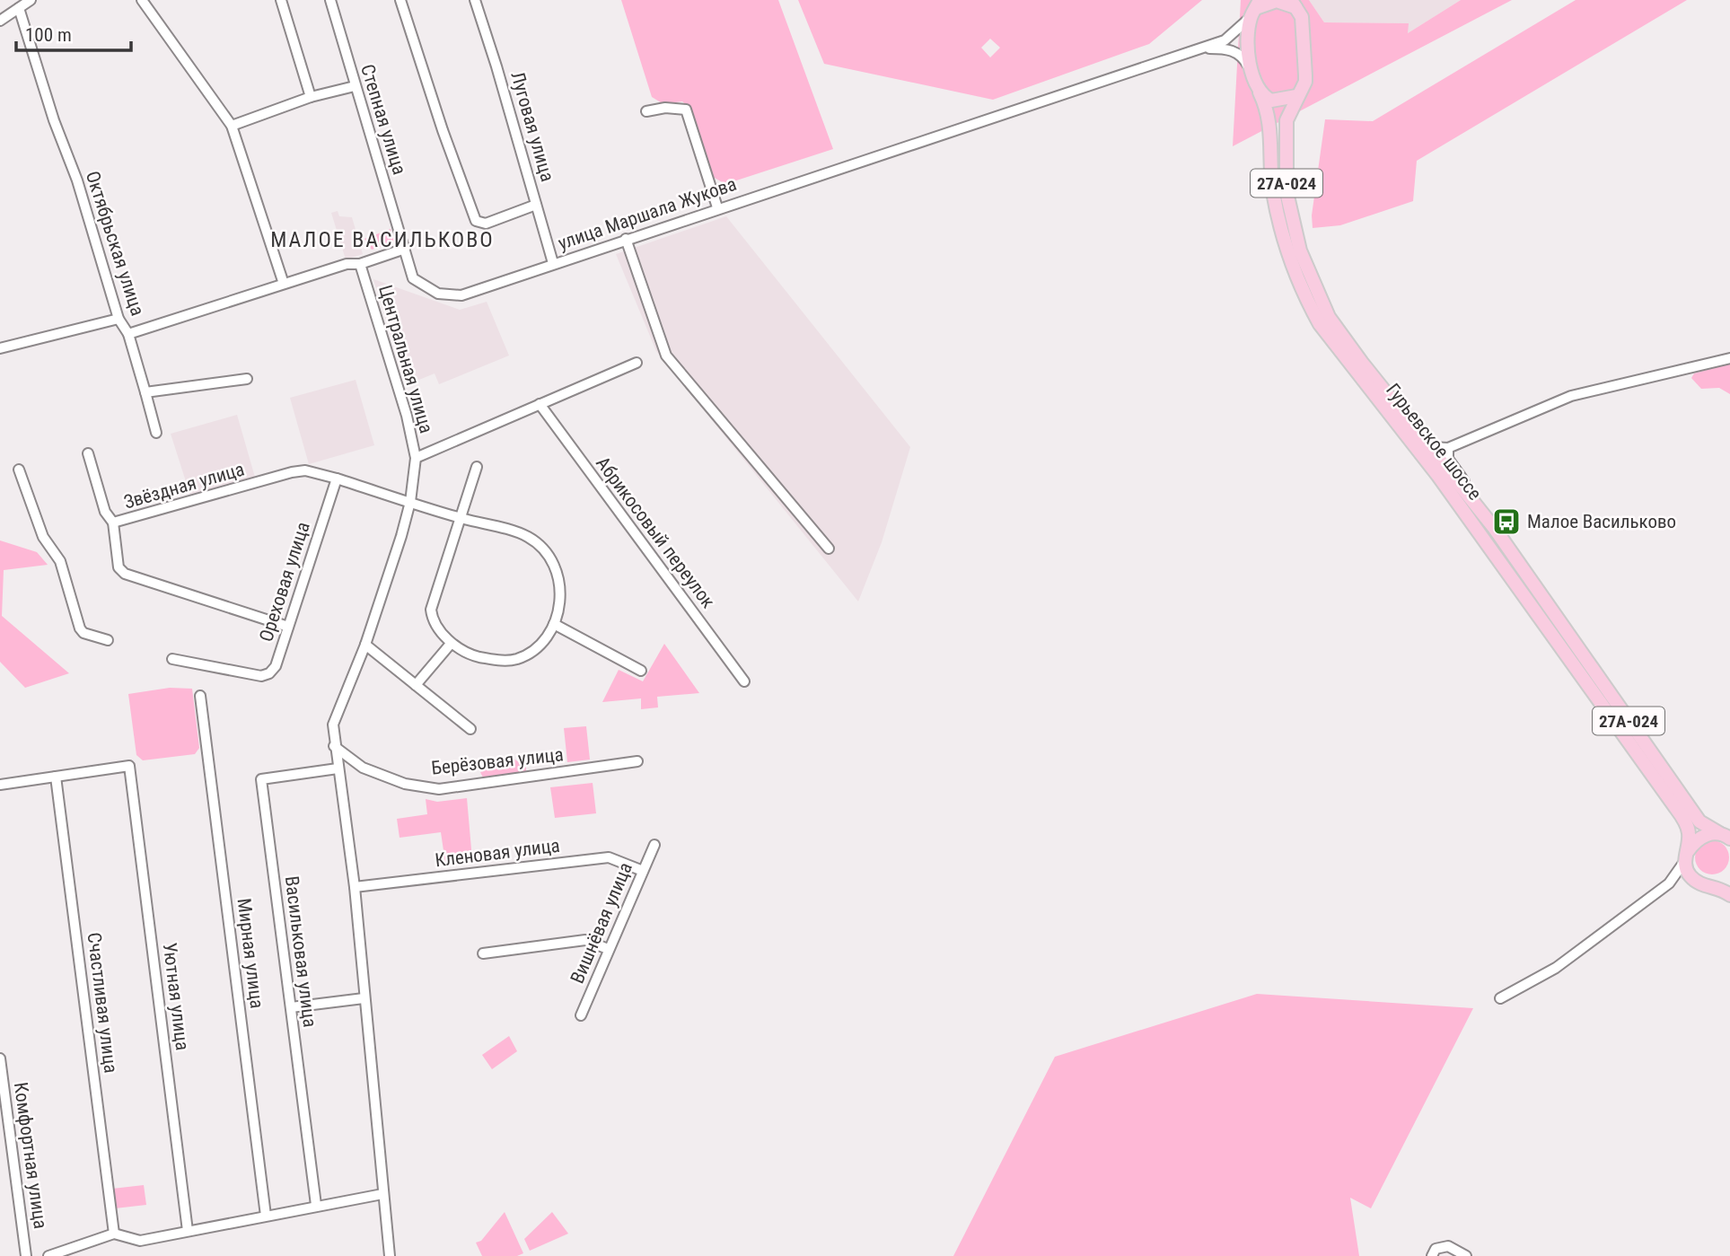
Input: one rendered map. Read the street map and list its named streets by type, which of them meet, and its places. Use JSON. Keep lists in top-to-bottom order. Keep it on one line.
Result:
{"streets":{"main road":["27А-024","Гурьевское шоссе"],"street":["Степная улица","Луговая улица","улица Маршала Жукова","Октябрьская улица","Центральная улица","Звёздная улица","Абрикосовый переулок","Ореховая улица","Берёзовая улица","Кленовая улица","Вишнёвая улица","Васильковая улица","Мирная улица","Уютная улица","Счастливая улица","Комфортная улица"]},"crossings":[["Степная улица","улица Маршала Жукова"],["Луговая улица","улица Маршала Жукова"],["27А-024","улица Маршала Жукова"],["27А-024","Гурьевское шоссе"],["Центральная улица","Берёзовая улица"],["Центральная улица","Кленовая улица"],["Центральная улица","Васильковая улица"],["Звёздная улица","Ореховая улица"],["Кленовая улица","Вишнёвая улица"],["Уютная улица","Счастливая улица"]],"districts":["МАЛОЕ ВАСИЛЬКОВО"],"places":{"bus stop":["Малое Васильково"]},"scale_bar":"100 m"}
